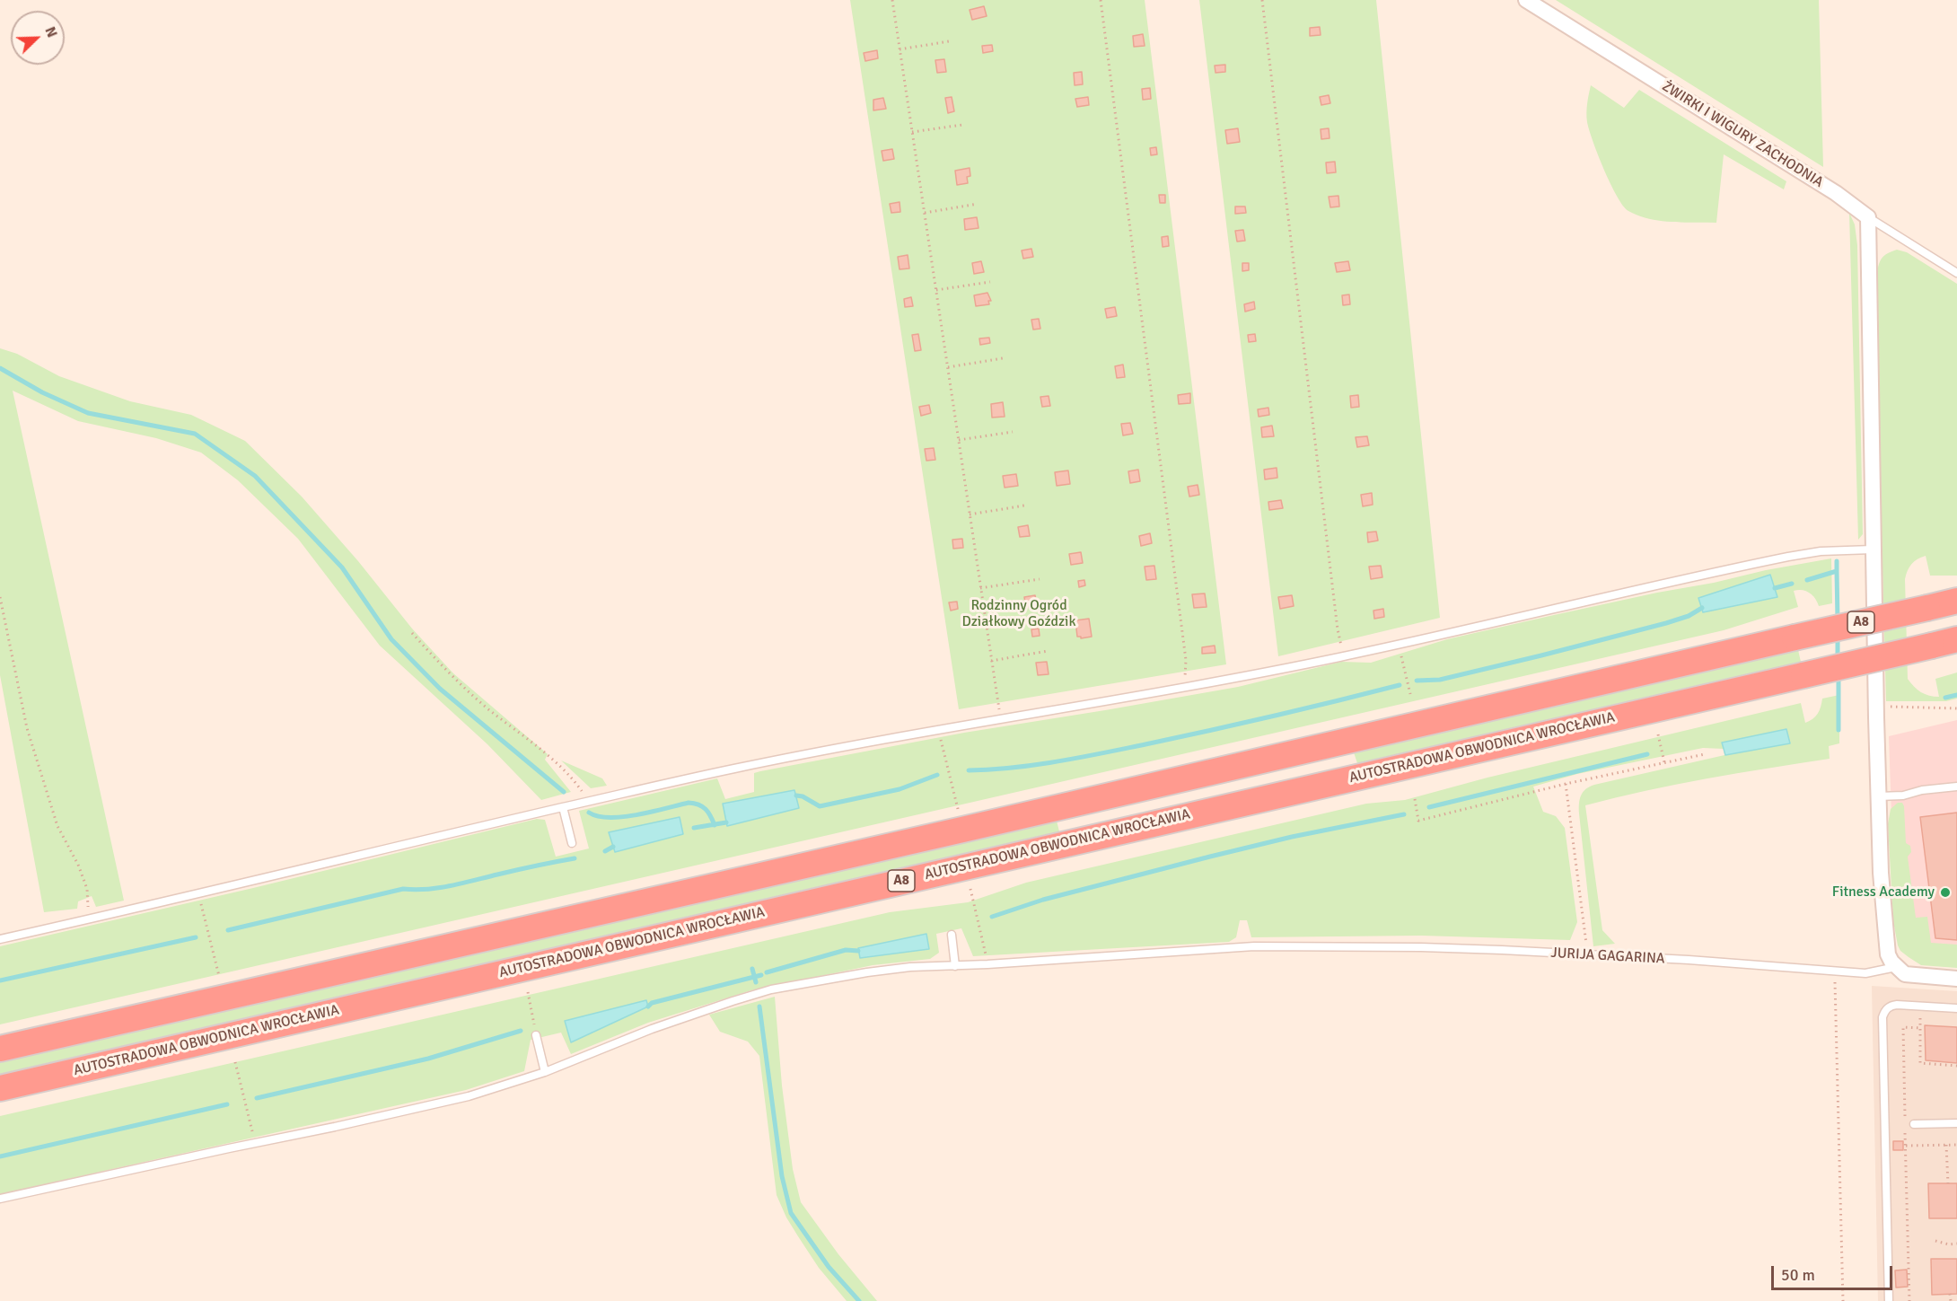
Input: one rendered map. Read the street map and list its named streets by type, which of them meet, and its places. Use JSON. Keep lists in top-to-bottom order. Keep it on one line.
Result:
{"streets":{"highway":["A8","AUTOSTRADOWA OBWODNICA WROCŁAWIA"],"street":["ŻWIRKI I WIGURY ZACHODNIA"],"lane":["JURIJA GAGARINA"]},"parks":["Rodzinny Ogród Działkowy Goździk"],"places":["Fitness Academy"],"scale_bar":"50 m","north":"top right"}
